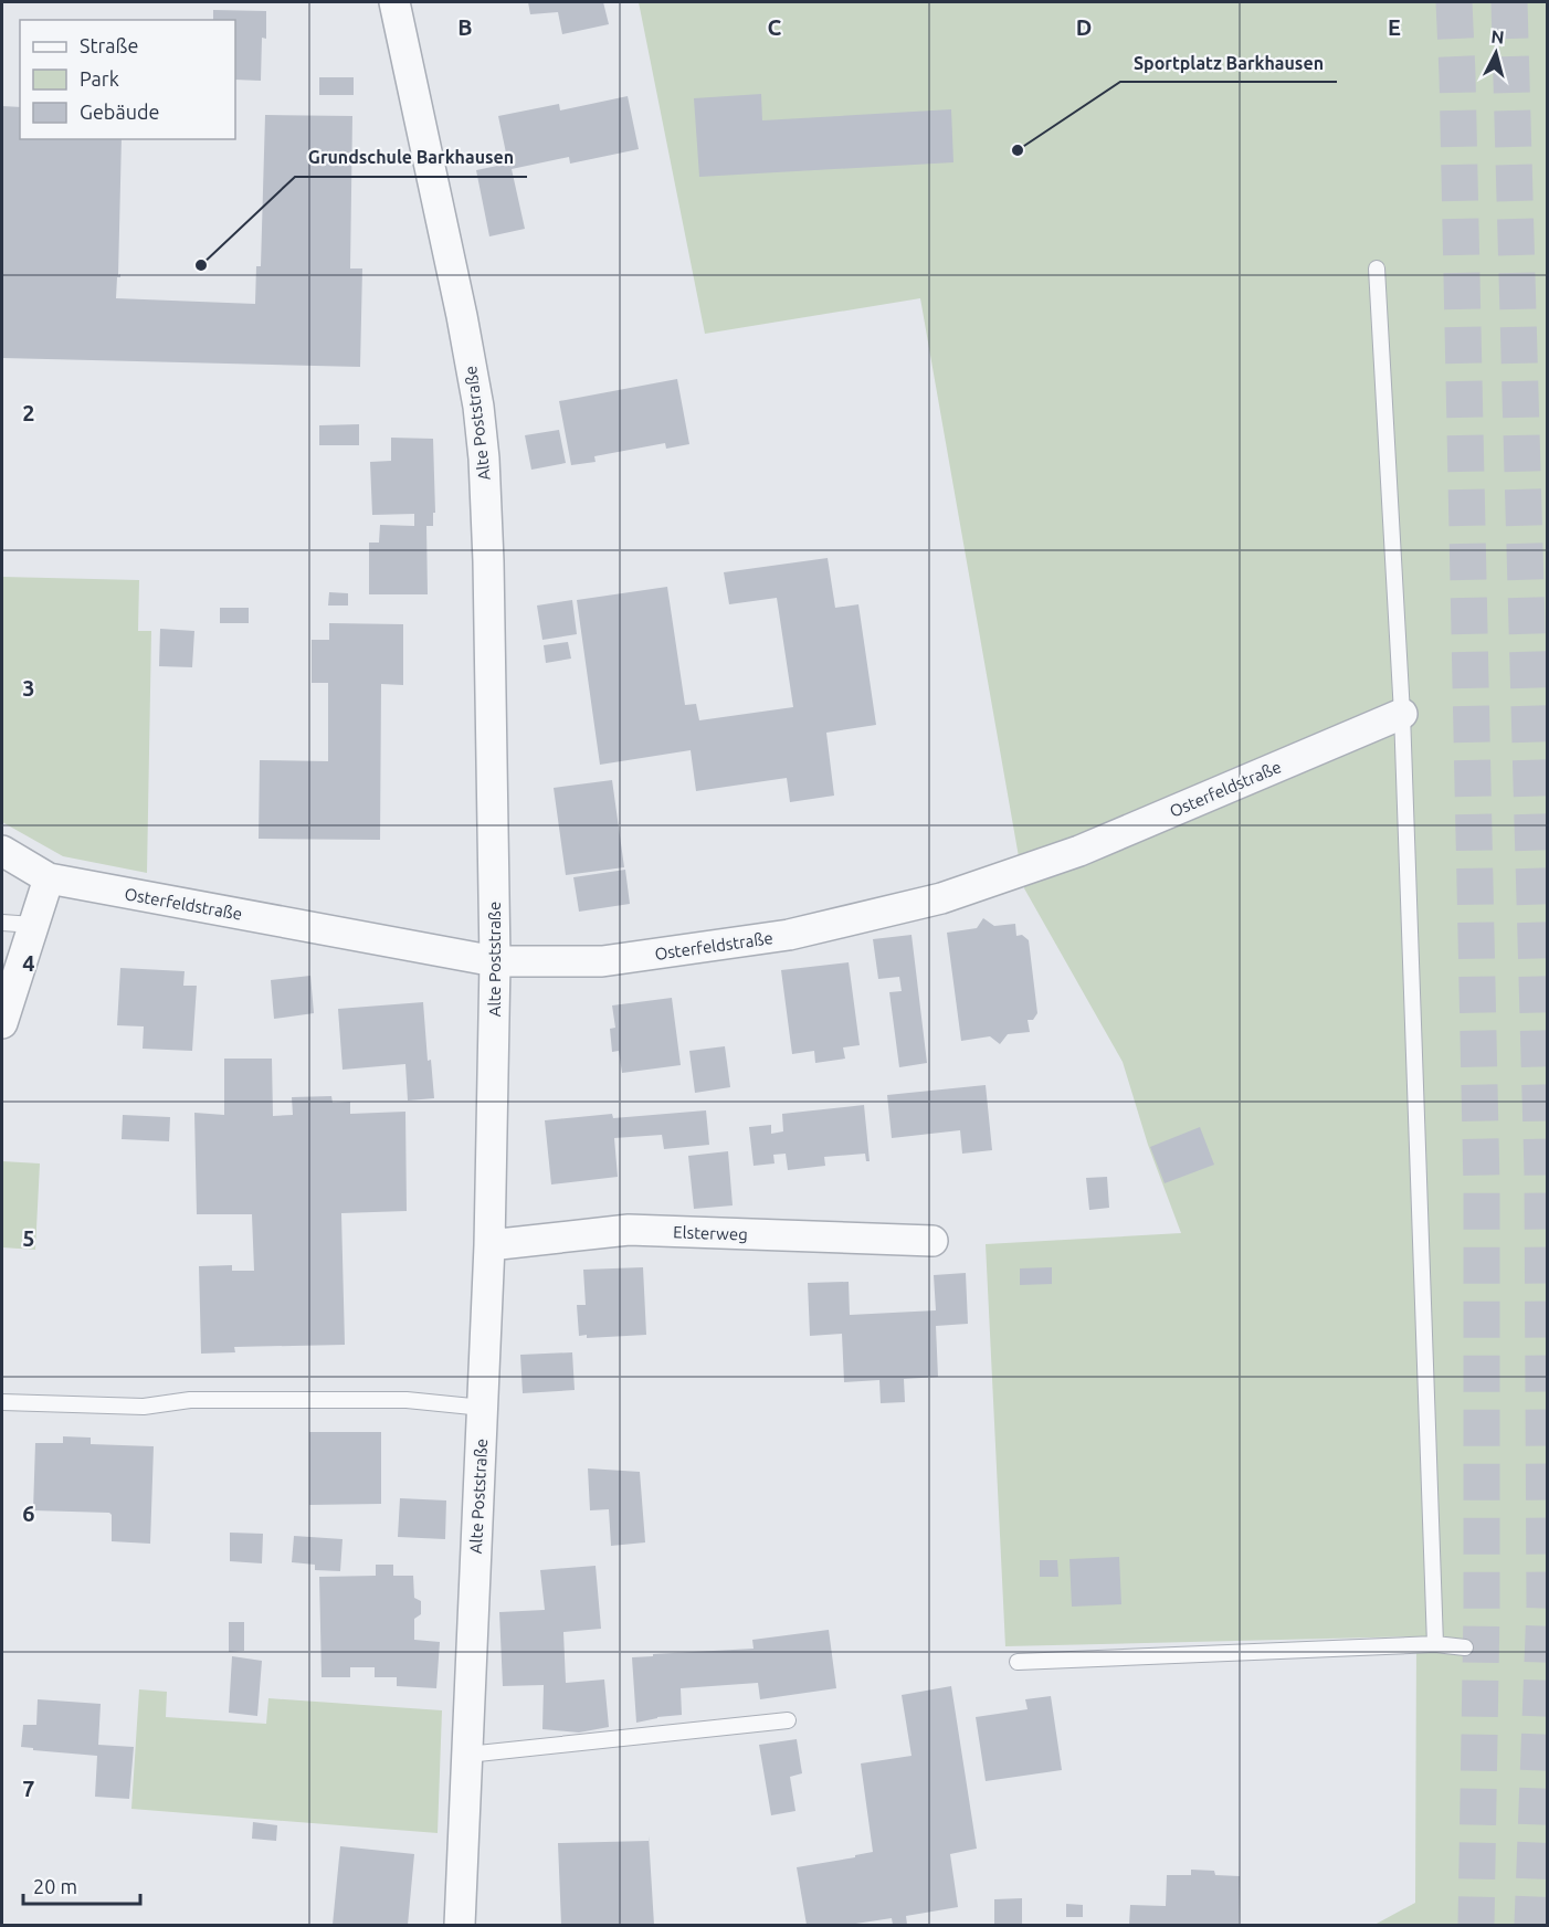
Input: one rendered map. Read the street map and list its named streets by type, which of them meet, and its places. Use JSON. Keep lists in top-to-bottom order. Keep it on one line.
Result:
{"streets":{"street":["Alte Poststraße","Osterfeldstraße","Elsterweg"]},"crossings":[["Alte Poststraße","Osterfeldstraße"],["Alte Poststraße","Elsterweg"]],"places":["Sportplatz Barkhausen","Grundschule Barkhausen"],"legend":["Straße","Park","Gebäude"],"scale_bar":"20 m","north":"top","grid":{"columns":["B","C","D","E"],"rows":["2","3","4","5","6","7"]}}
